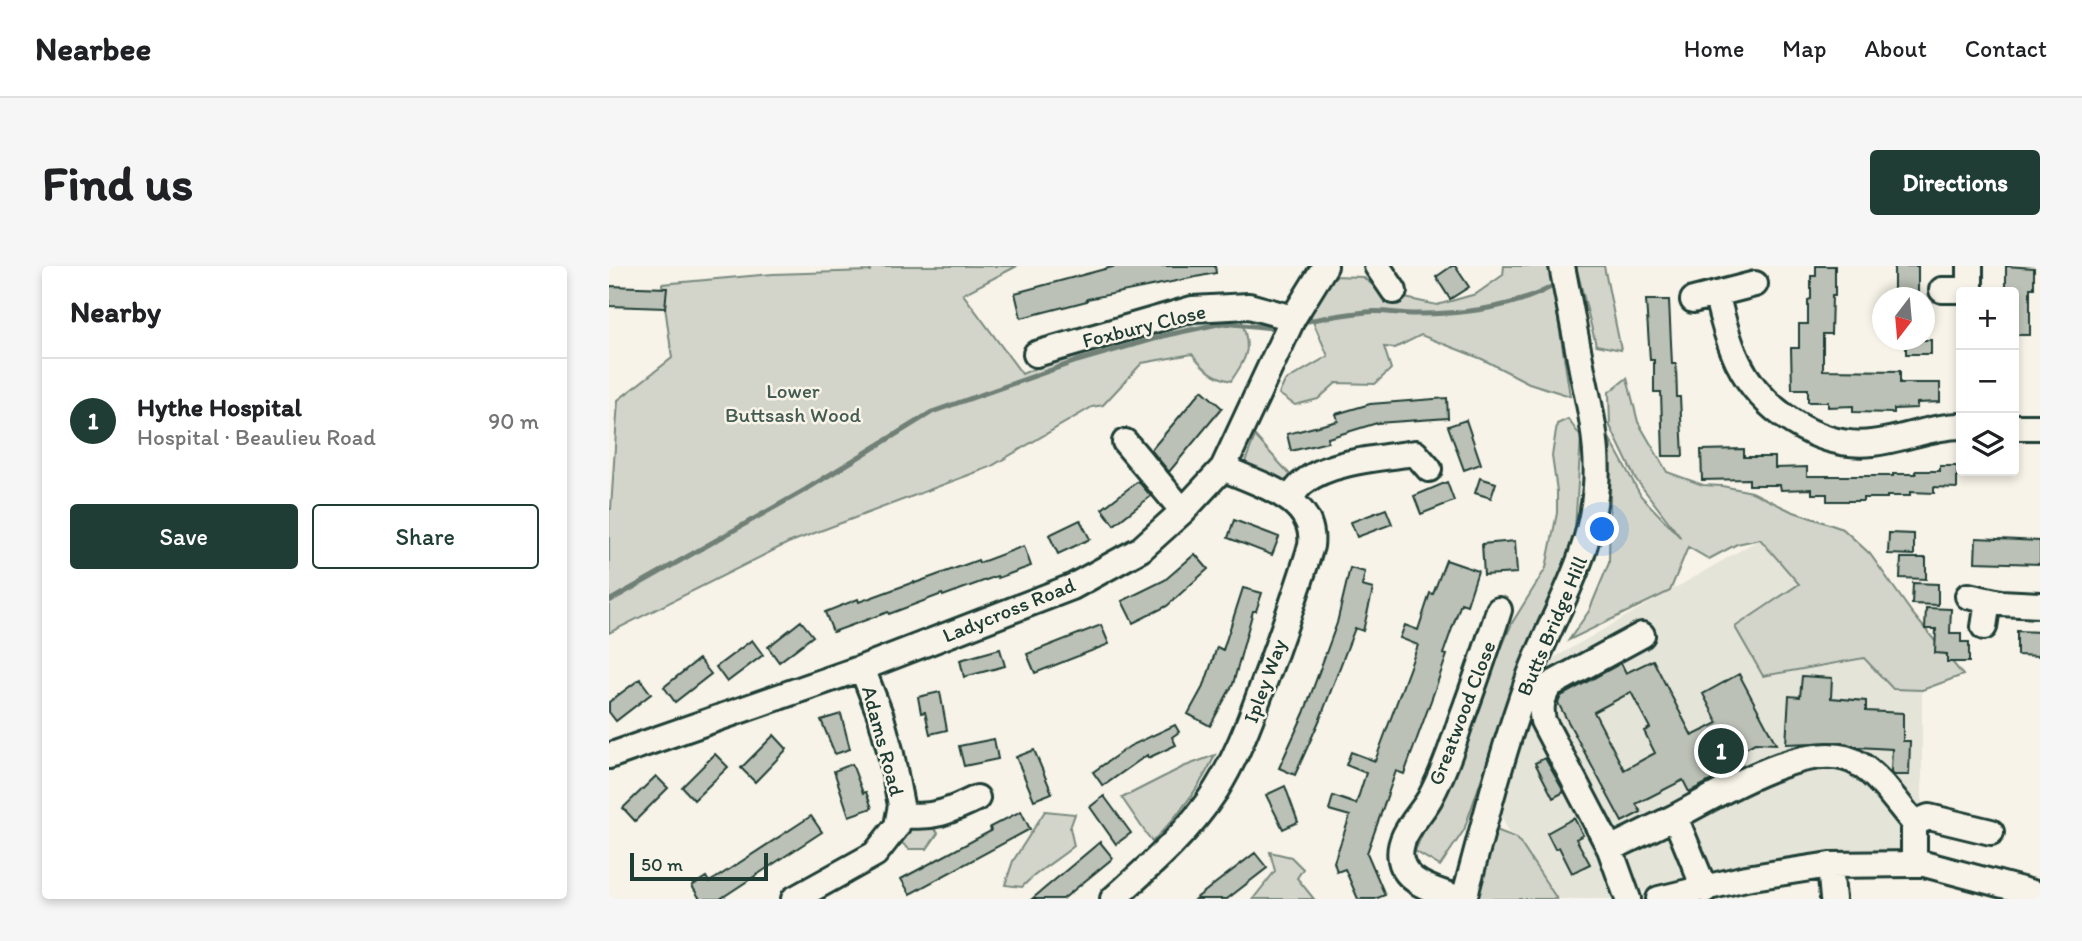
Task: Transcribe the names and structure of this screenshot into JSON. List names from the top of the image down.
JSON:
{
  "streets": {
    "street": [
      "Foxbury Close",
      "Ladycross Road",
      "Butts Bridge Hill",
      "Ipley Way",
      "Greatwood Close",
      "Adams Road"
    ]
  },
  "crossings": [
    ["Foxbury Close", "Ladycross Road"],
    ["Ladycross Road", "Ipley Way"],
    ["Ladycross Road", "Adams Road"],
    ["Butts Bridge Hill", "Greatwood Close"]
  ],
  "parks": ["Lower Buttsash Wood"],
  "scale_bar": "50 m",
  "north": "bottom",
  "page": {
    "header": "Nearbee",
    "nav": [
      "Home",
      "Map",
      "About",
      "Contact"
    ],
    "buttons": [
      "Directions",
      ["Save", "Share"]
    ],
    "title": "Find us",
    "heading": "Nearby",
    "map_buttons": ["+", "−"],
    "list": [
      {
        "mark": "1",
        "name": "Hythe Hospital",
        "note": "Hospital · Beaulieu Road",
        "value": "90 m"
      }
    ],
    "pins": "1",
    "scale": "50 m"
  }
}
